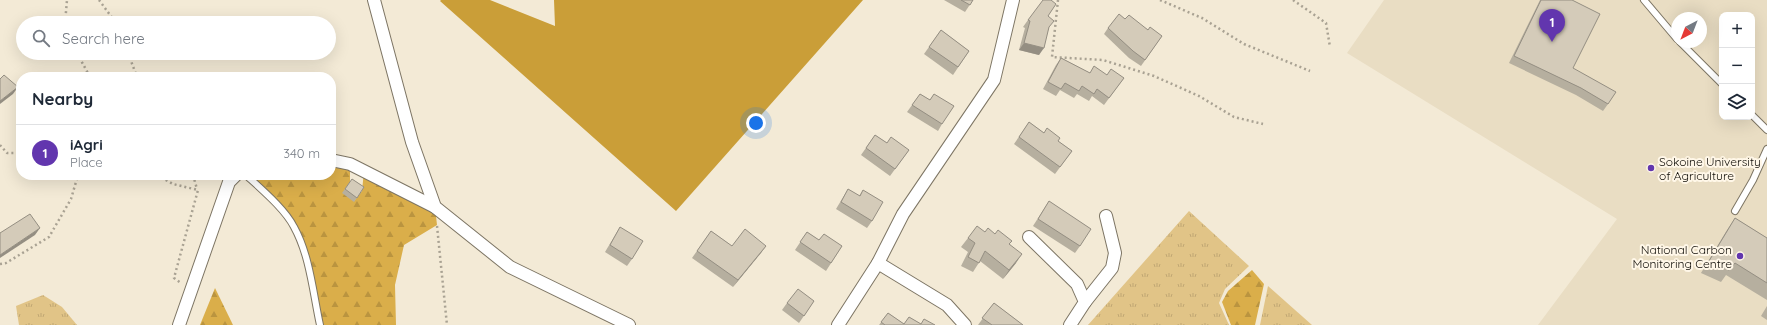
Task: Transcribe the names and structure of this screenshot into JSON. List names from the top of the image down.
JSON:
{
  "places": ["Sokoine University of Agriculture", "National Carbon Monitoring Centre"],
  "north": "bottom left",
  "page": {
    "pins": "1",
    "map_buttons": ["+", "−"],
    "search": "Search here",
    "heading": "Nearby",
    "list": [
      {
        "mark": "1",
        "name": "iAgri",
        "note": "Place",
        "value": "340 m"
      }
    ]
  }
}
